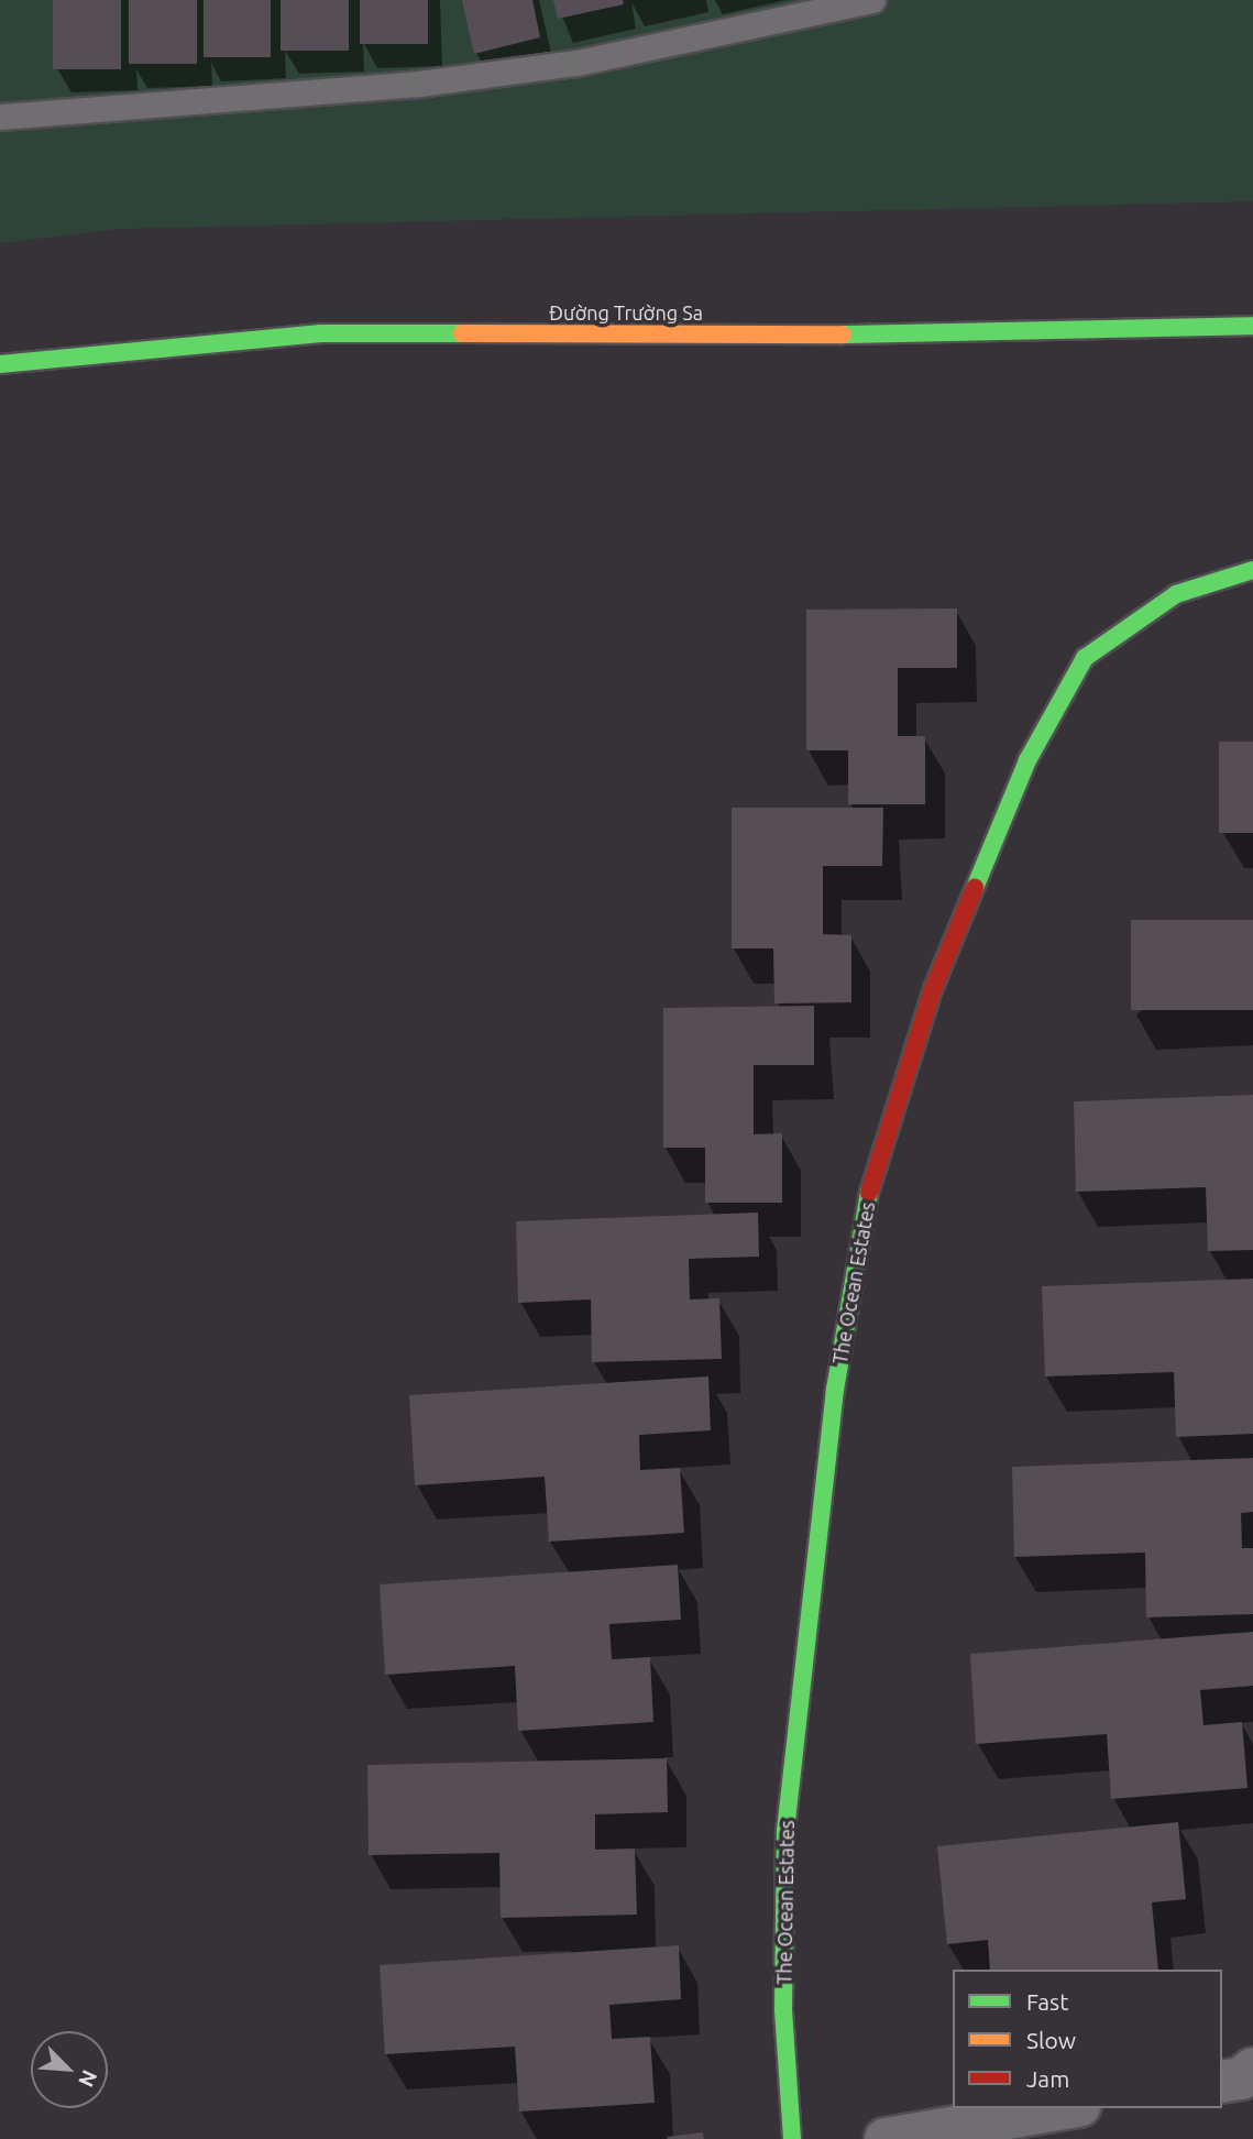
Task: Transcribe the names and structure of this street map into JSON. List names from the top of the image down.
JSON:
{
  "streets": {
    "street": ["Đường Trường Sa", "The Ocean Estates"]
  },
  "legend": ["Fast", "Slow", "Jam"],
  "north": "bottom right"
}
